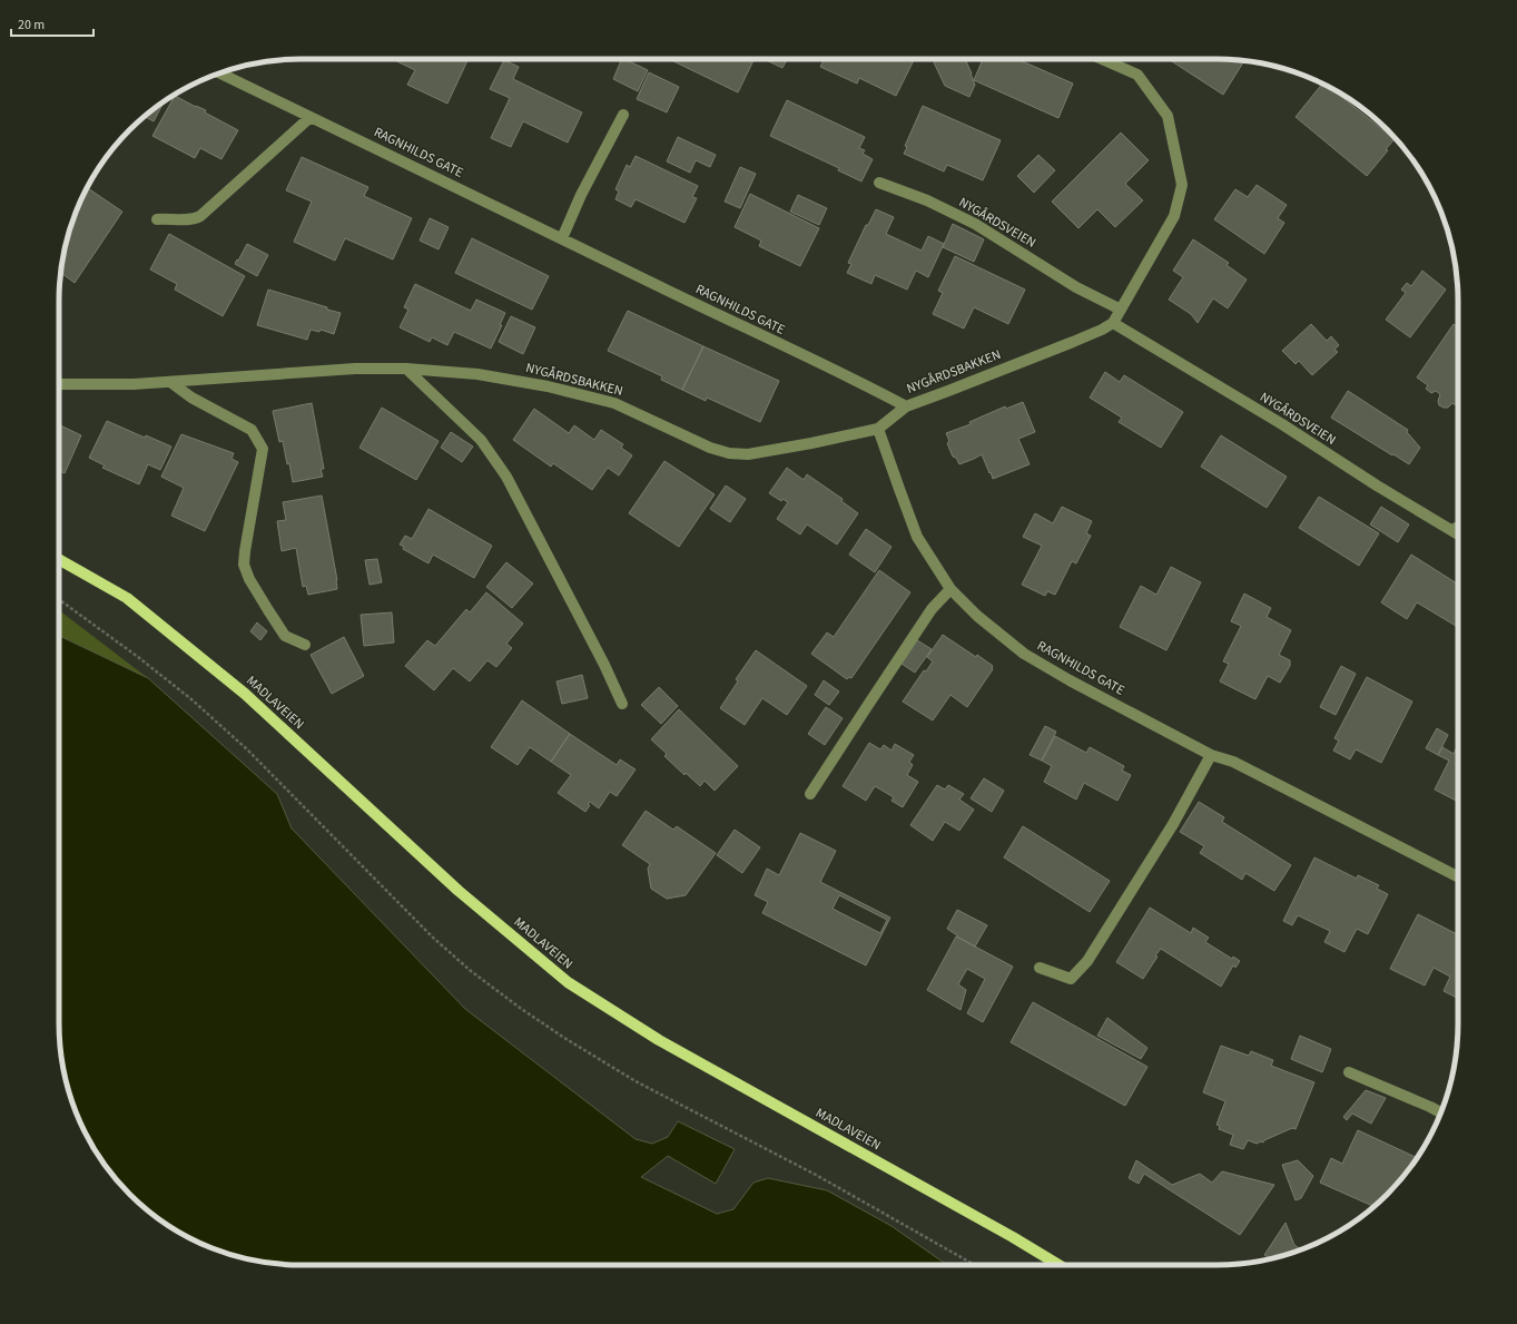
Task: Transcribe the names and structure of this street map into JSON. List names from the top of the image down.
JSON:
{
  "streets": {
    "main road": ["MADLAVEIEN"],
    "street": ["RAGNHILDS GATE", "NYGÅRDSVEIEN", "NYGÅRDSBAKKEN"]
  },
  "crossings": [
    ["RAGNHILDS GATE", "NYGÅRDSBAKKEN"],
    ["NYGÅRDSVEIEN", "NYGÅRDSBAKKEN"]
  ],
  "scale_bar": "20 m"
}
